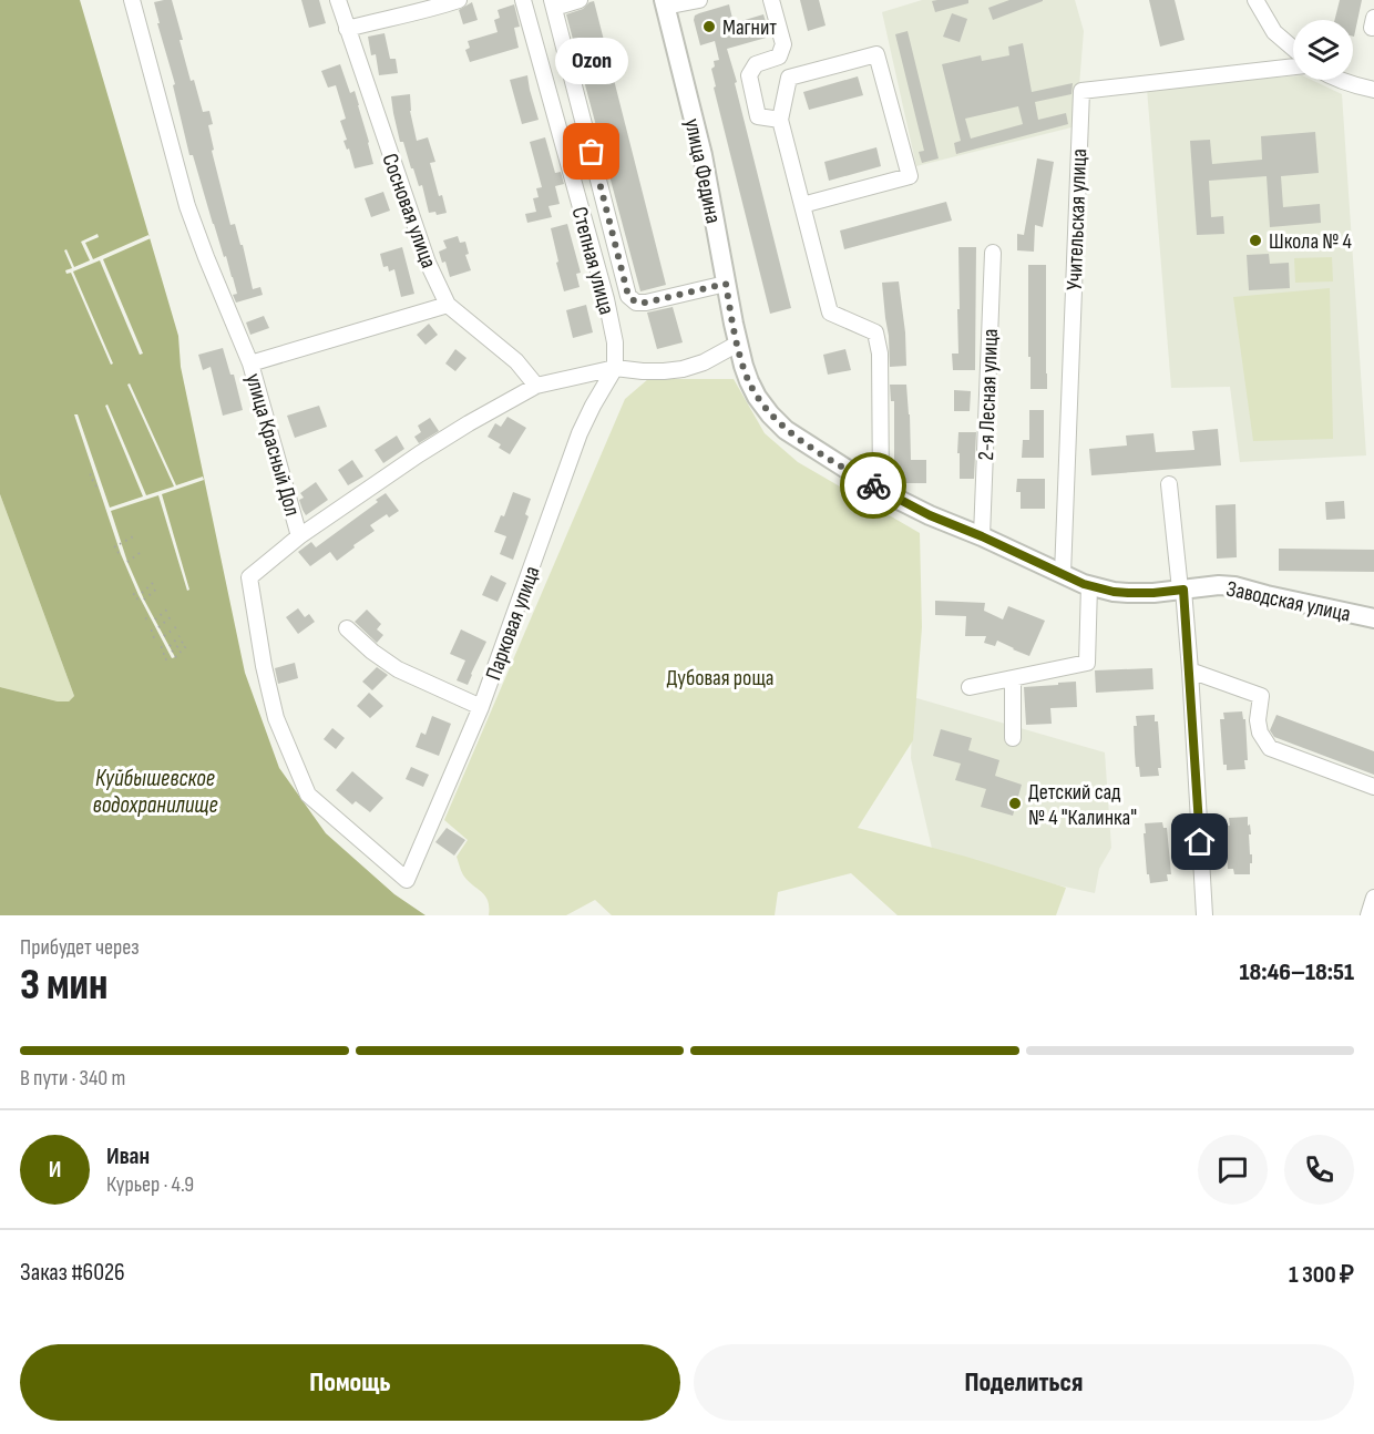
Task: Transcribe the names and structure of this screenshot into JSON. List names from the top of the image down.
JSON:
{
  "streets": {
    "main road": ["улица Федина", "Заводская улица"],
    "street": [
      "Сосновая улица",
      "Учительская улица",
      "Степная улица",
      "2-я Лесная улица",
      "улица Красный Дол",
      "Парковая улица"
    ]
  },
  "crossings": [
    ["улица Федина", "улица Красный Дол"],
    ["улица Федина", "Заводская улица"],
    ["Сосновая улица", "улица Красный Дол"],
    ["Учительская улица", "Заводская улица"],
    ["Степная улица", "улица Красный Дол"],
    ["Степная улица", "Парковая улица"],
    ["2-я Лесная улица", "Заводская улица"],
    ["улица Красный Дол", "Заводская улица"],
    ["улица Красный Дол", "Парковая улица"]
  ],
  "water": ["Куйбышевское водохранилище"],
  "parks": ["Дубовая роща"],
  "places": [
    "Магнит",
    "Ozon",
    "Школа № 4",
    "Детский сад № 4 \"Калинка\""
  ],
  "page": {
    "bubble": "Ozon",
    "heading": ["3 мин", "Прибудет через", "18:46–18:51"],
    "panel": [
      "Иван",
      "Курьер · 4.9",
      "Заказ #6026",
      "1 300 ₽"
    ],
    "bar": "В пути · 340 m",
    "round": "И",
    "buttons": ["Помощь", "Поделиться"]
  }
}
